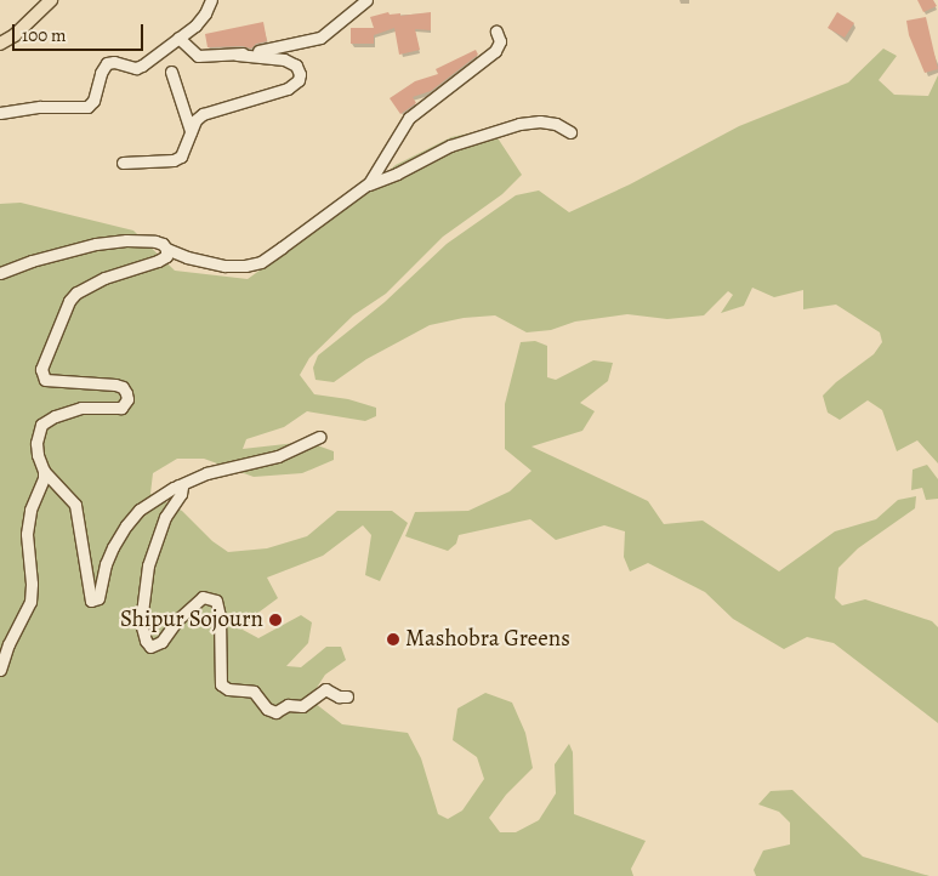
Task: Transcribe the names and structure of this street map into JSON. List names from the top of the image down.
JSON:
{
  "places": ["Shipur Sojourn", "Mashobra Greens"],
  "scale_bar": "100 m"
}
